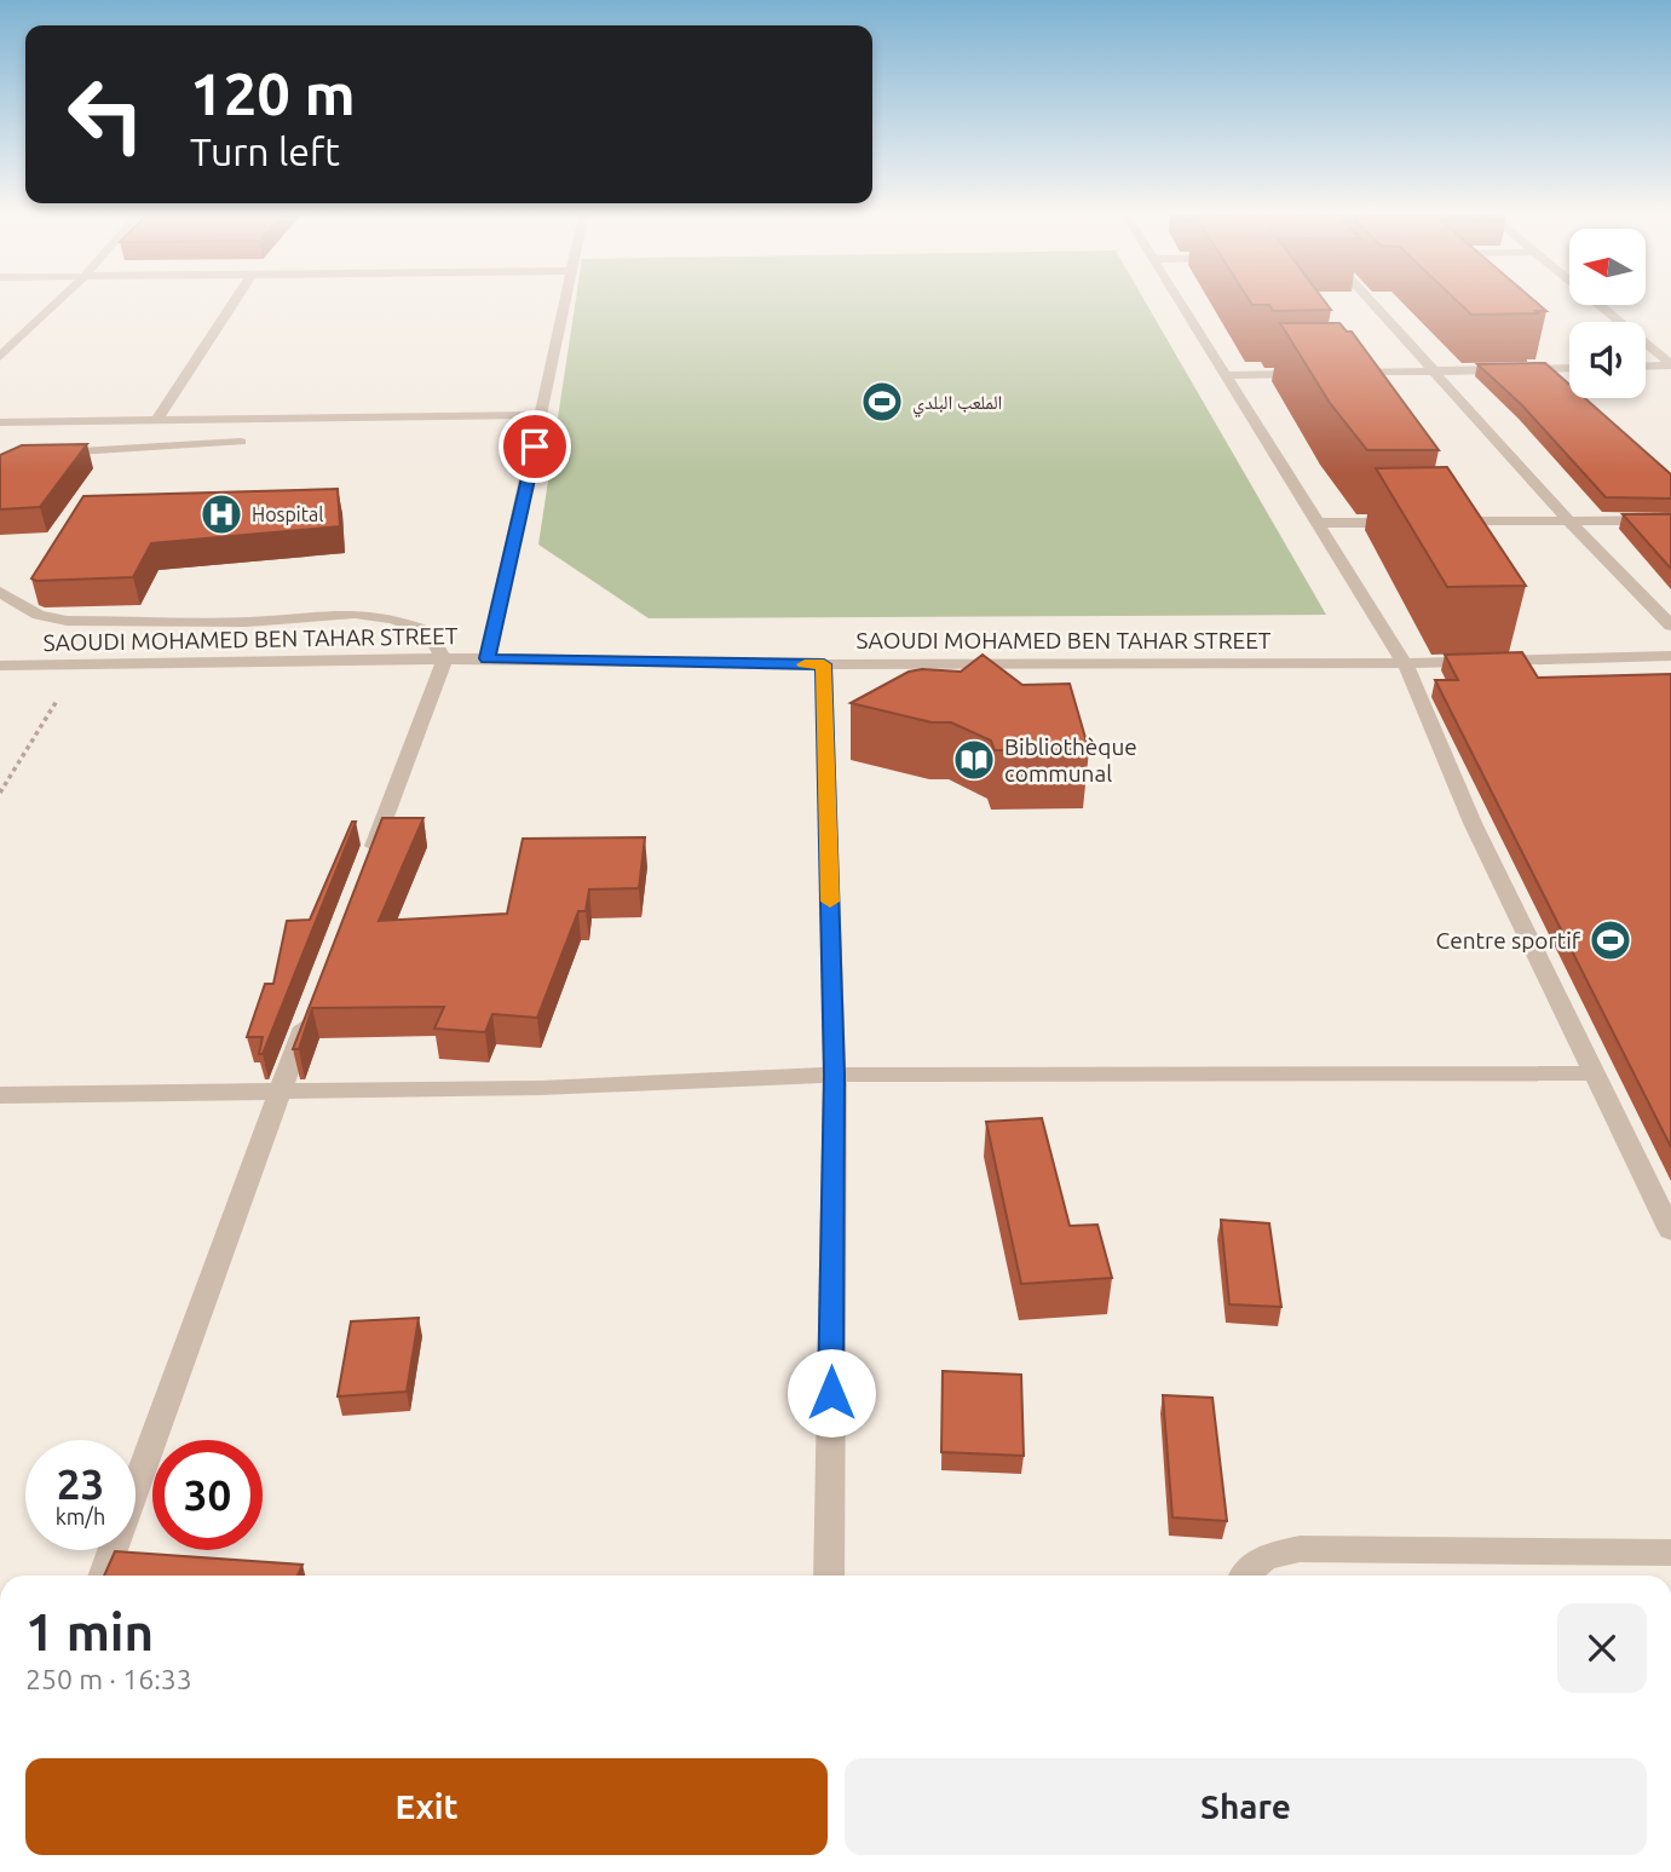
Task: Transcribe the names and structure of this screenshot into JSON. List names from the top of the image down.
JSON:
{
  "streets": {
    "street": ["SAOUDI MOHAMED BEN TAHAR STREET"]
  },
  "places": {
    "sports": ["الملعب البلدي", "Centre sportif"],
    "hospital": ["Hospital"],
    "library": ["Bibliothèque communal"]
  },
  "north": "left",
  "page": {
    "turn": ["120 m", "Turn left"],
    "speed": "23 km/h",
    "limit": "30",
    "heading": ["1 min", "250 m · 16:33"],
    "buttons": ["Exit", "Share"]
  }
}
